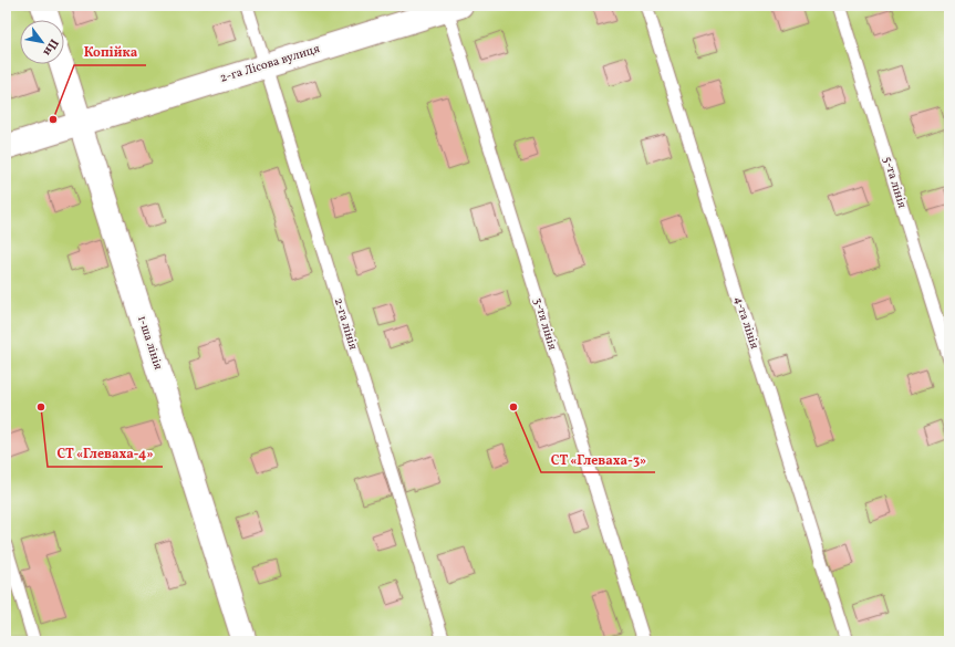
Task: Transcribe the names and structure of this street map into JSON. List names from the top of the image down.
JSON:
{
  "streets": {
    "street": ["2-га Лісова вулиця", "1-ша лінія"],
    "lane": [
      "5-та лінія",
      "4-та лінія",
      "2-га лінія",
      "3-тя лінія"
    ]
  },
  "crossings": [
    ["2-га Лісова вулиця", "2-га лінія"],
    ["2-га Лісова вулиця", "3-тя лінія"],
    ["2-га Лісова вулиця", "1-ша лінія"]
  ],
  "places": ["Копійка", "СТ «Глеваха-4»", "СТ «Глеваха-3»"],
  "north": "bottom right"
}
